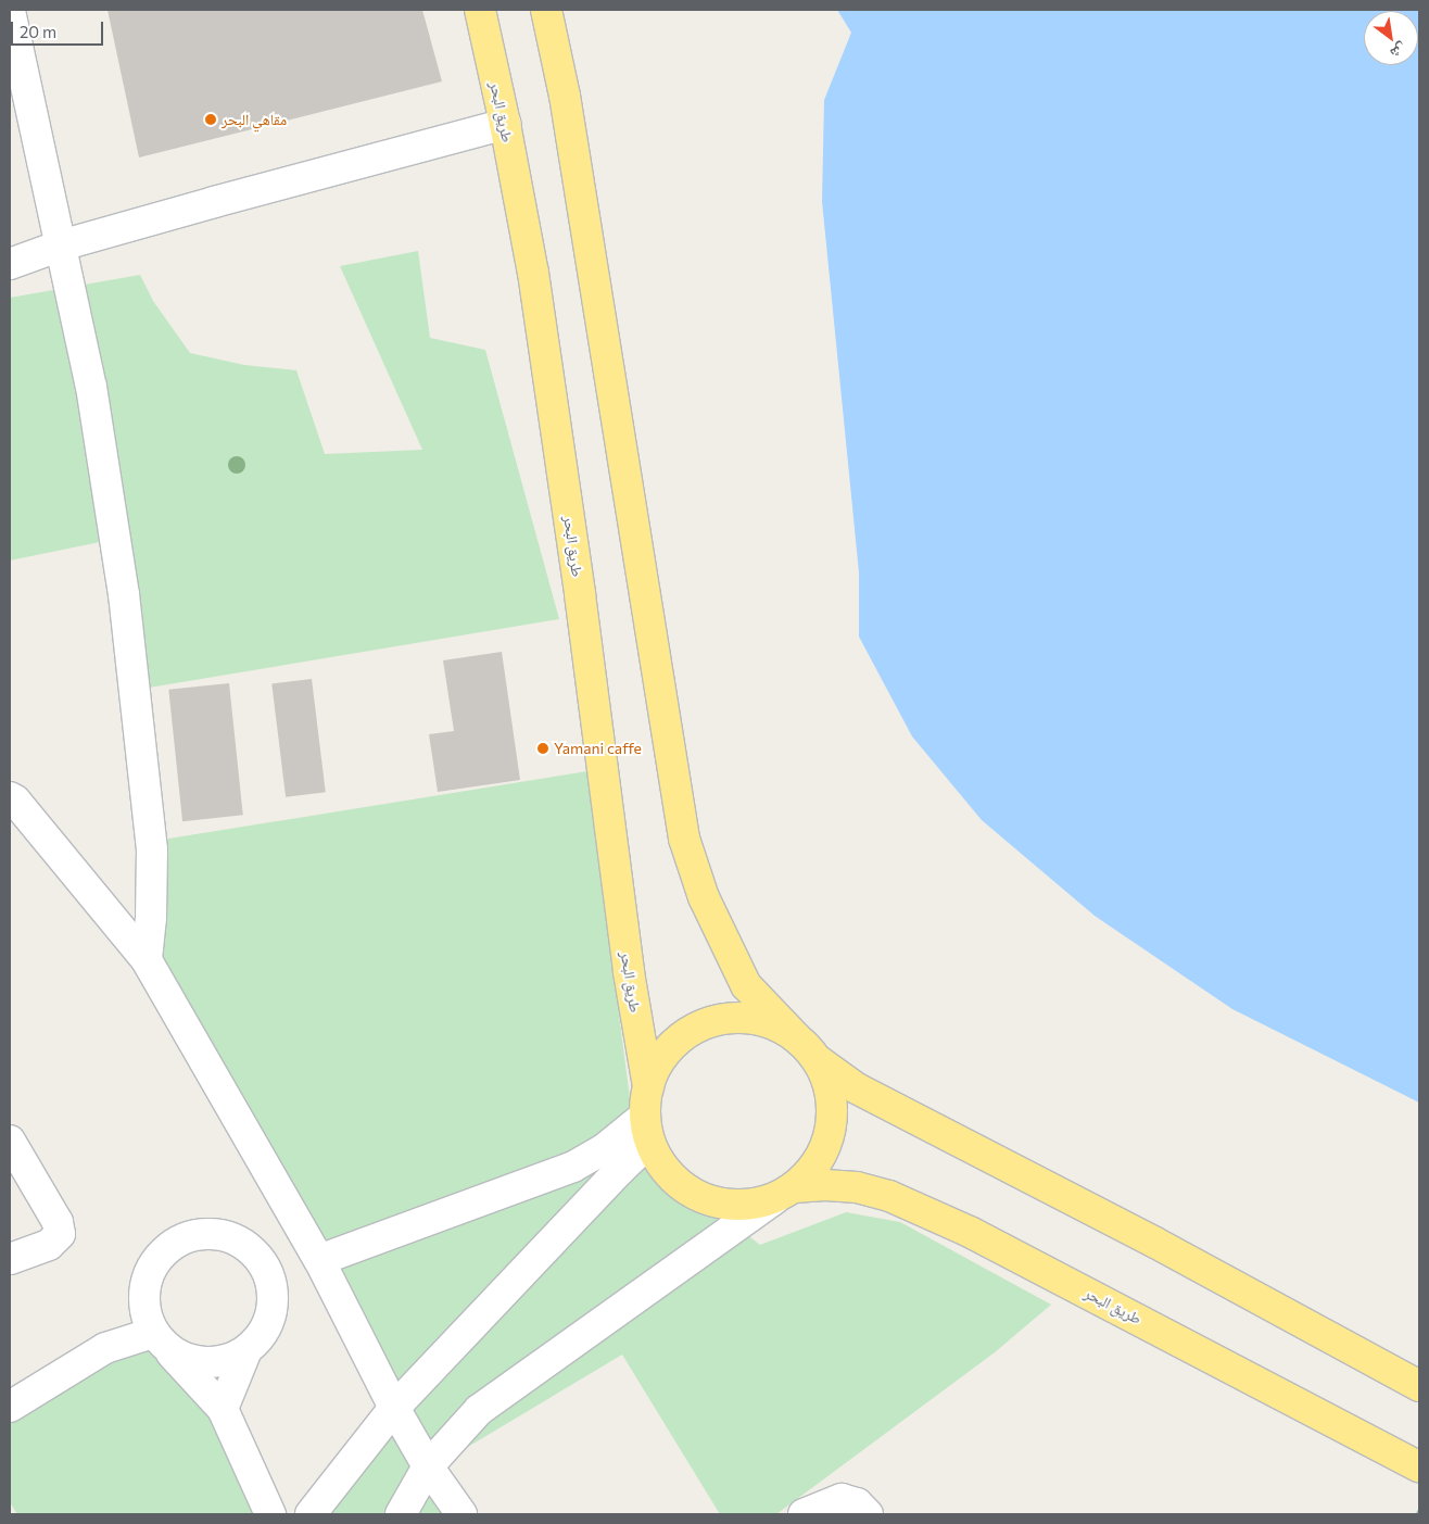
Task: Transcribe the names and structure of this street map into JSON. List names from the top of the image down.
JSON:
{
  "streets": {
    "highway": ["طريق البحر"]
  },
  "places": ["مقاهي البحر", "Yamani caffe"],
  "scale_bar": "20 m",
  "north": "bottom right"
}
